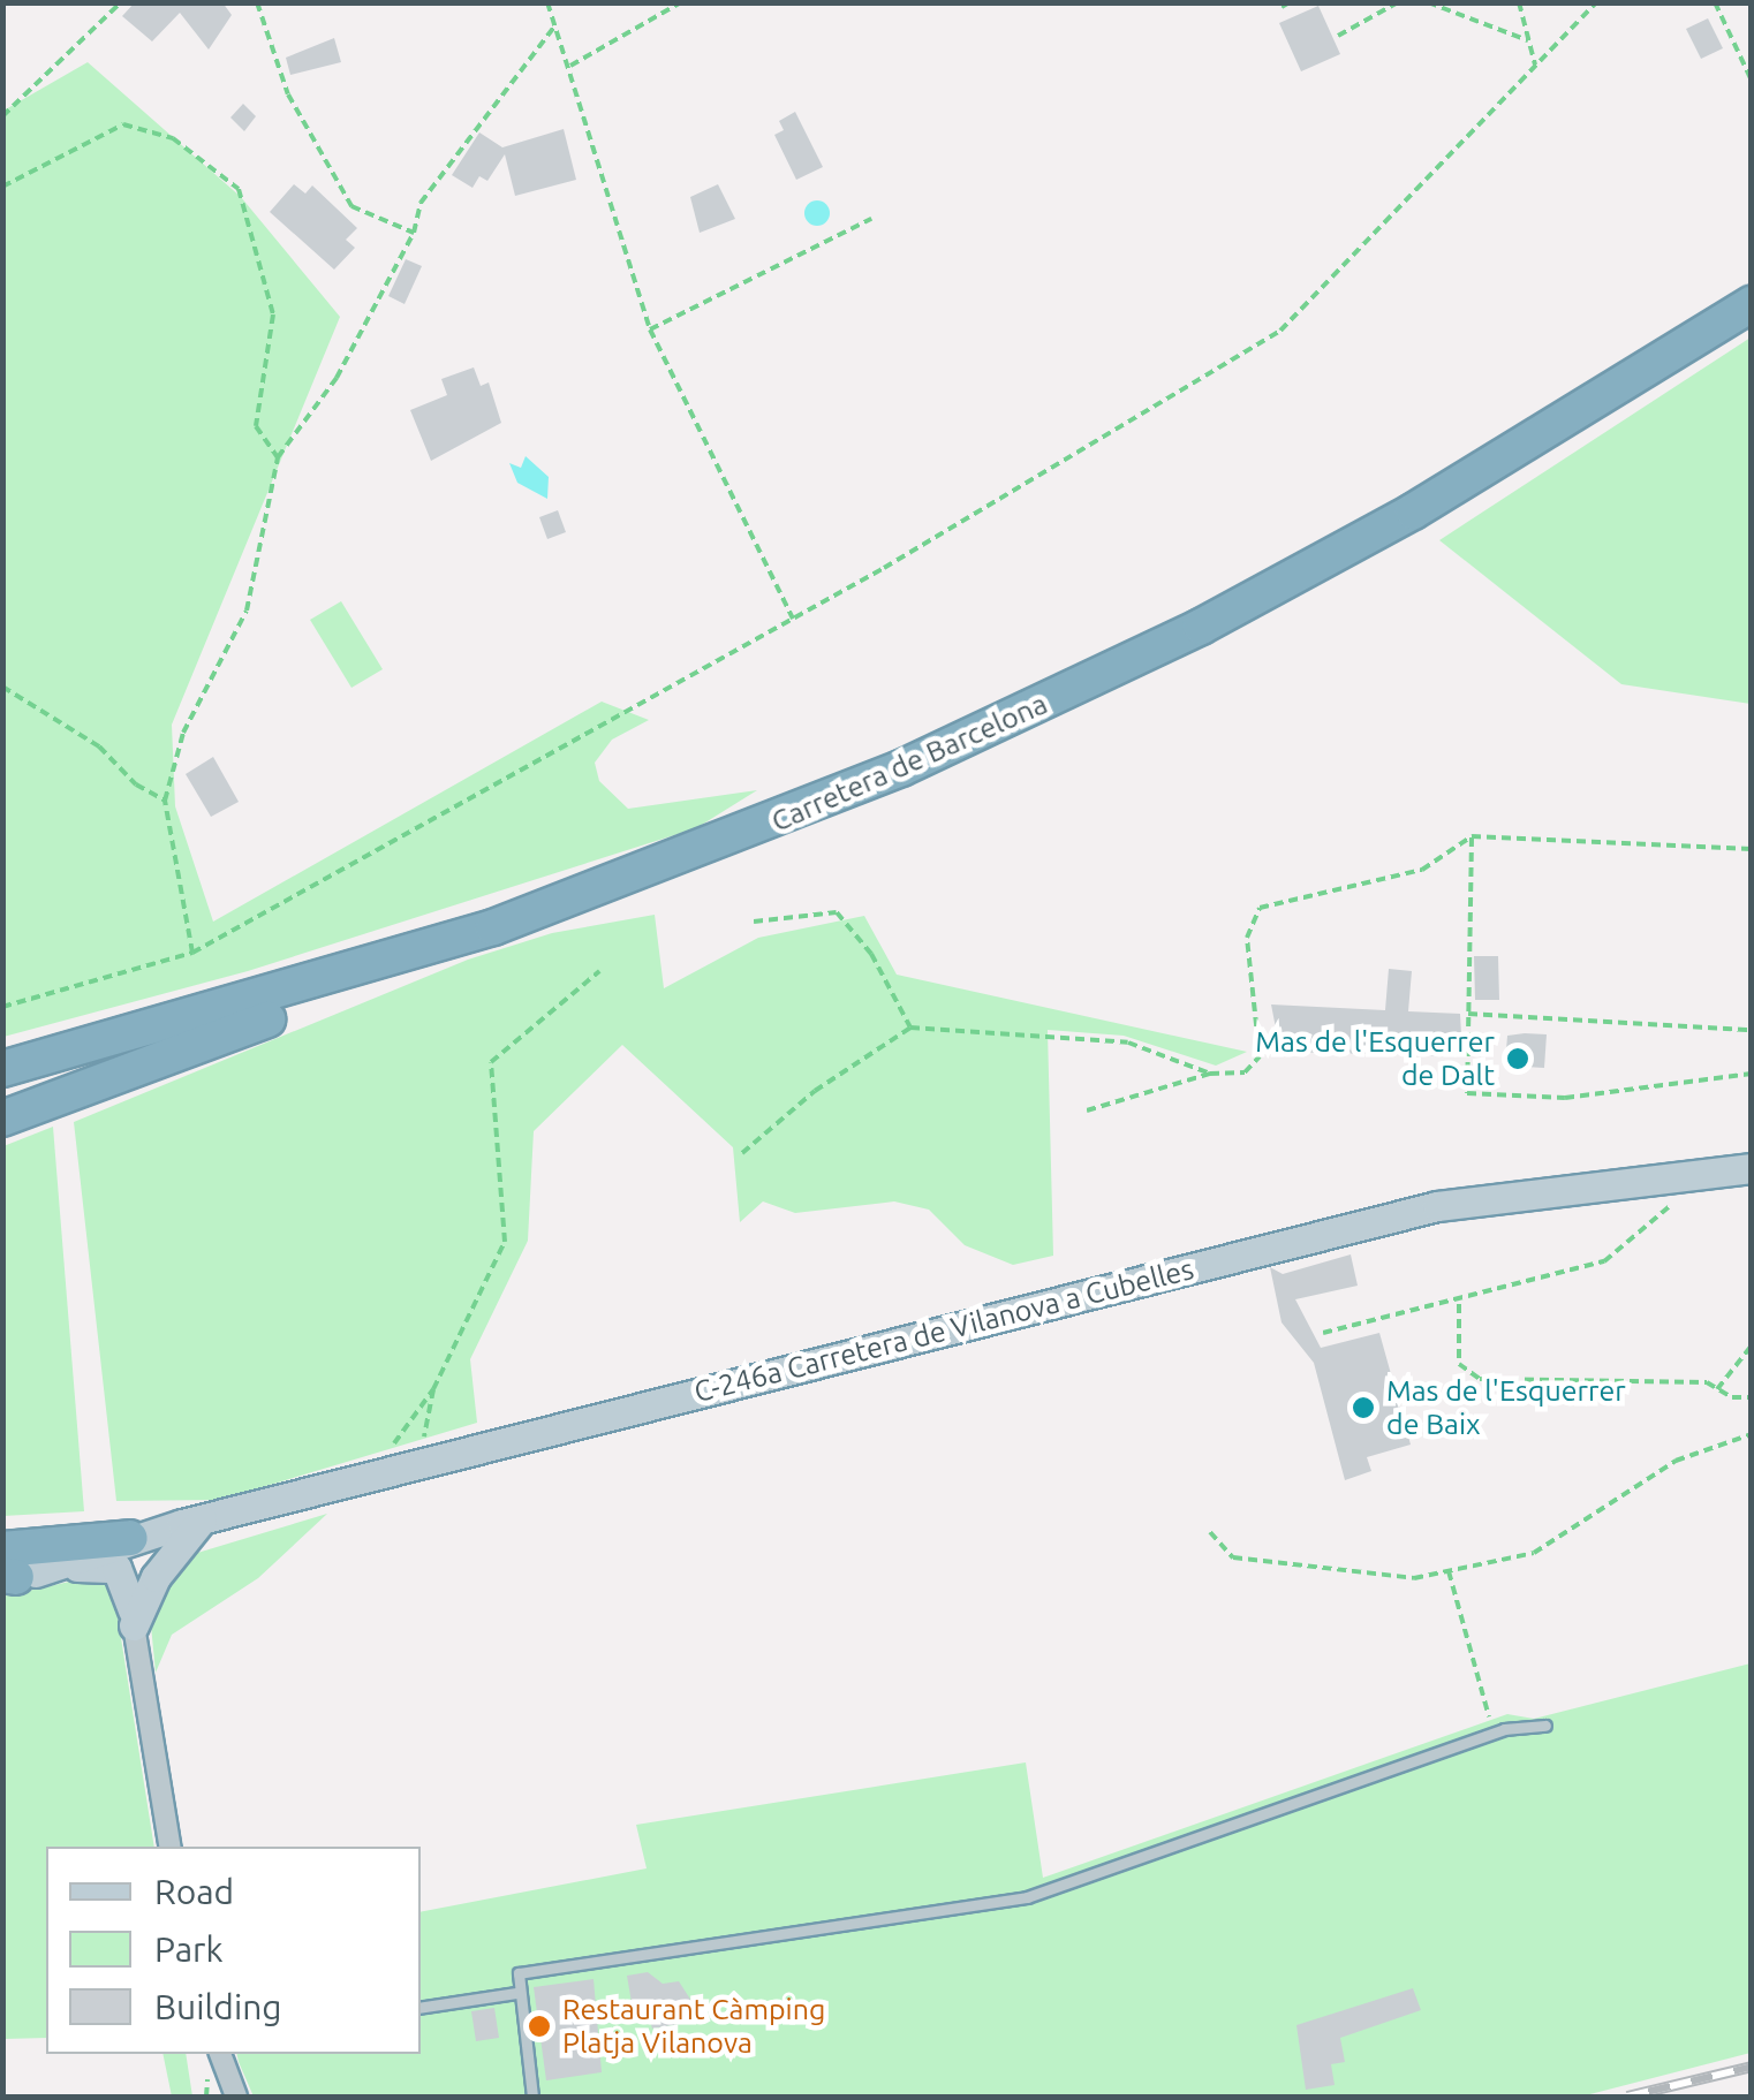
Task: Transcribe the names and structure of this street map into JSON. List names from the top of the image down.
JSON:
{
  "streets": {
    "highway": ["Carretera de Barcelona"],
    "main road": ["C-246a Carretera de Vilanova a Cubelles"]
  },
  "places": ["Mas de l'Esquerrer de Dalt", "Mas de l'Esquerrer de Baix", "Restaurant Càmping Platja Vilanova"],
  "legend": ["Road", "Park", "Building"]
}
